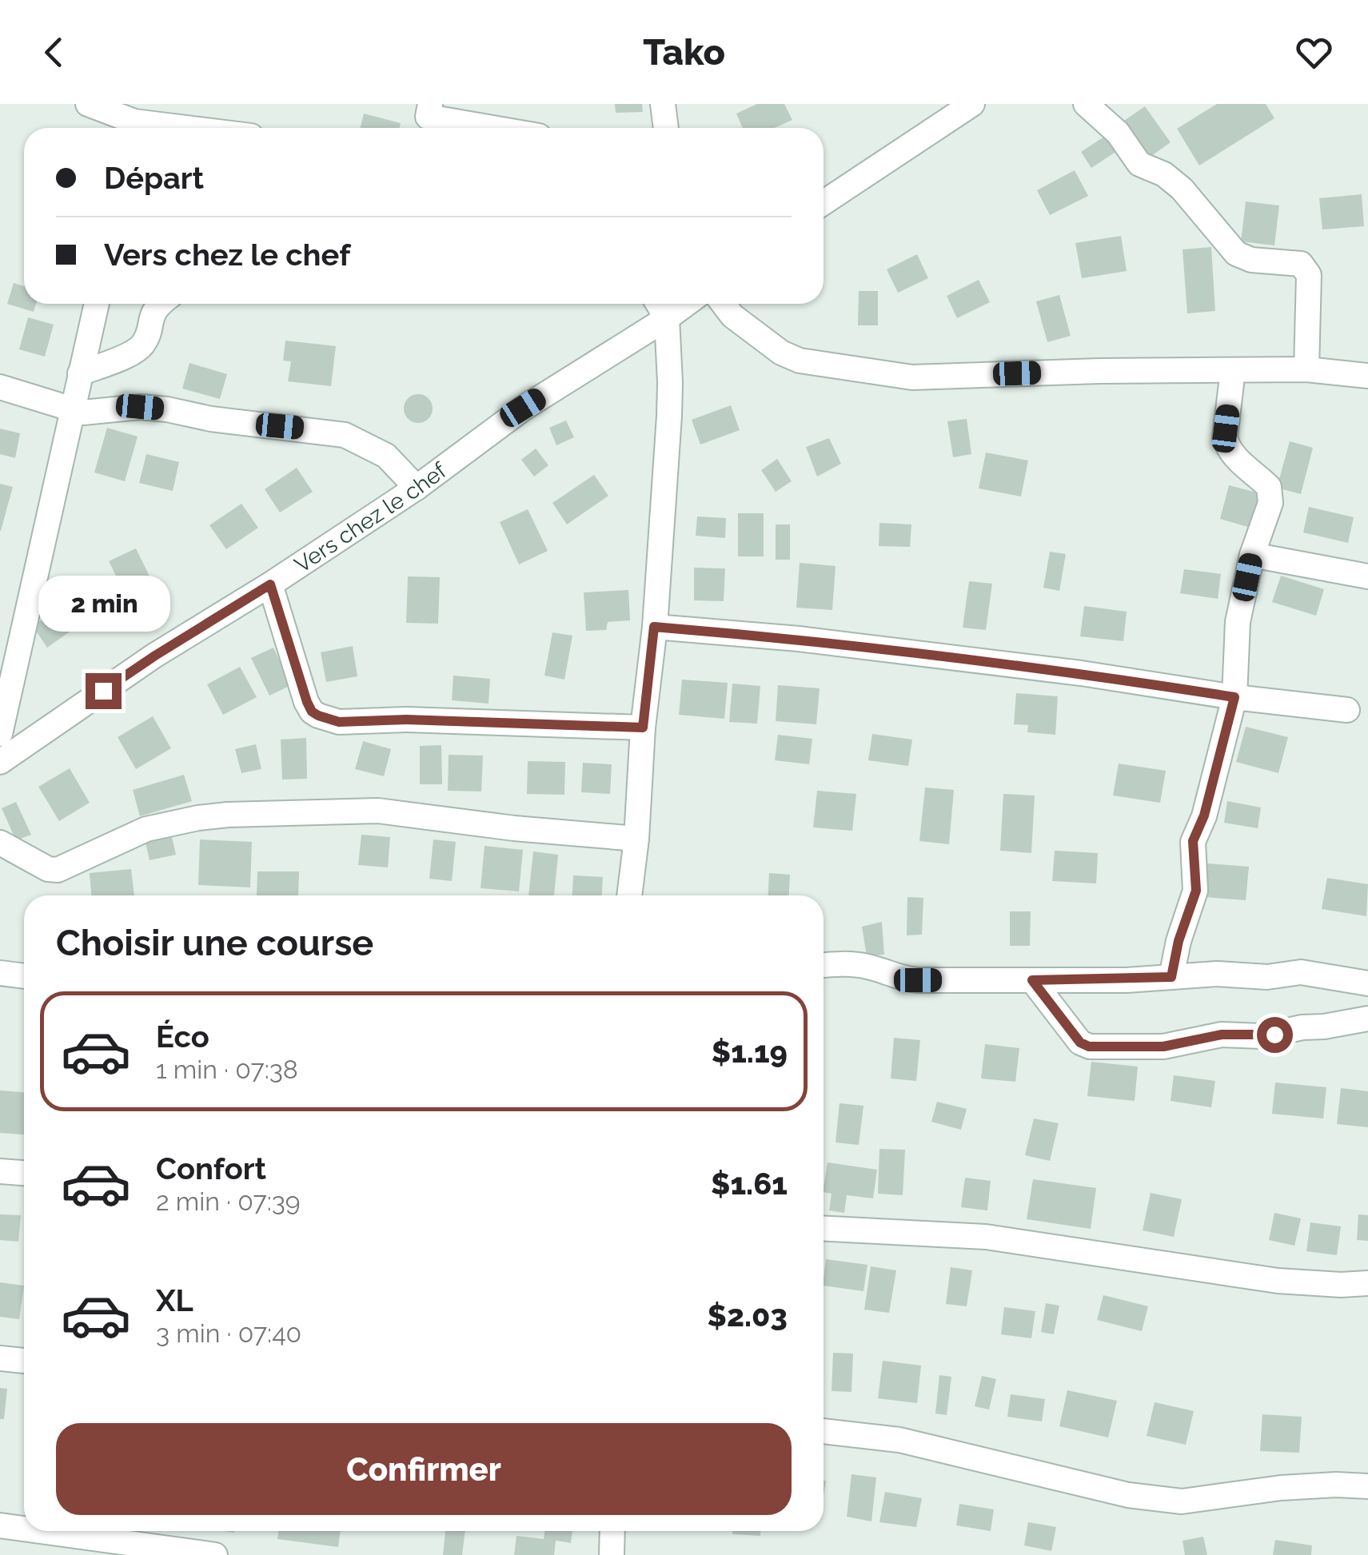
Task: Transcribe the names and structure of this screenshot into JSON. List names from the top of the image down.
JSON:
{
  "streets": {
    "street": ["Vers chez le chef"]
  },
  "page": {
    "header": "Tako",
    "banner": ["Départ", "Vers chez le chef"],
    "bubble": "2 min",
    "heading": "Choisir une course",
    "list": [
      {
        "name": "Éco",
        "note": "1 min · 07:38",
        "value": "$1.19"
      },
      {
        "name": "Confort",
        "note": "2 min · 07:39",
        "value": "$1.61"
      },
      {
        "name": "XL",
        "note": "3 min · 07:40",
        "value": "$2.03"
      }
    ],
    "buttons": "Confirmer"
  }
}
